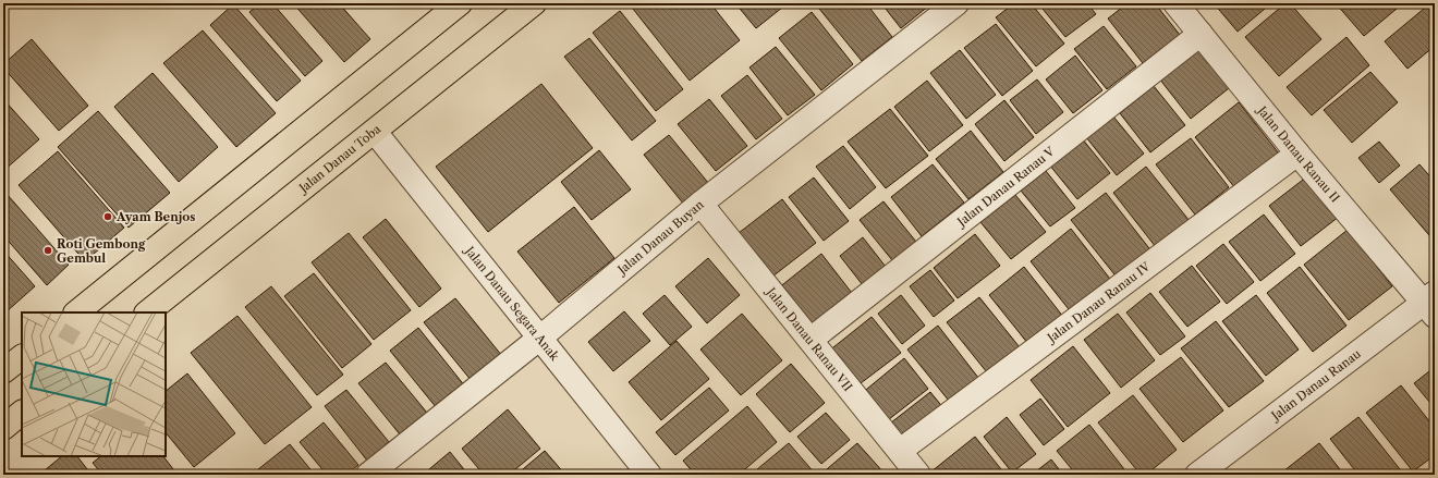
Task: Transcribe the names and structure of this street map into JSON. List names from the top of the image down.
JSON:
{
  "streets": {
    "main road": ["Jalan Danau Toba"],
    "street": [
      "Jalan Danau Ranau II",
      "Jalan Danau Ranau V",
      "Jalan Danau Buyan",
      "Jalan Danau Segara Anak",
      "Jalan Danau Ranau IV",
      "Jalan Danau Ranau VII",
      "Jalan Danau Ranau"
    ]
  },
  "crossings": [
    ["Jalan Danau Ranau II", "Jalan Danau Ranau V"],
    ["Jalan Danau Ranau II", "Jalan Danau Ranau IV"],
    ["Jalan Danau Ranau II", "Jalan Danau Ranau"],
    ["Jalan Danau Toba", "Jalan Danau Segara Anak"],
    ["Jalan Danau Ranau V", "Jalan Danau Ranau VII"],
    ["Jalan Danau Buyan", "Jalan Danau Segara Anak"],
    ["Jalan Danau Buyan", "Jalan Danau Ranau VII"],
    ["Jalan Danau Ranau IV", "Jalan Danau Ranau VII"]
  ],
  "places": ["Ayam Benjos", "Roti Gembong Gembul"]
}
